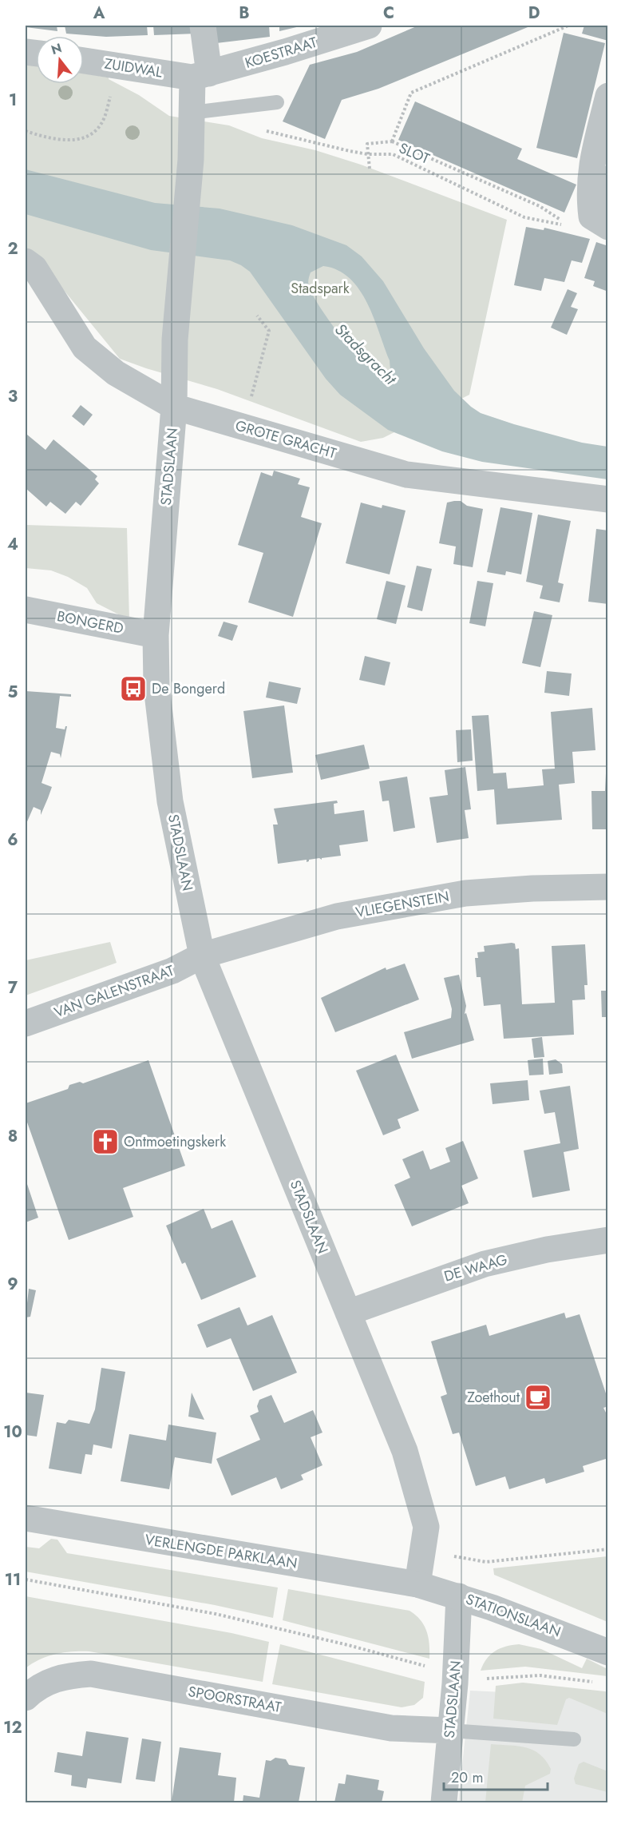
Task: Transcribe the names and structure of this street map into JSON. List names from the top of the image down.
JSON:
{
  "streets": {
    "street": [
      "KOESTRAAT",
      "ZUIDWAL",
      "GROTE GRACHT",
      "STADSLAAN",
      "BONGERD",
      "VLIEGENSTEIN",
      "VAN GALENSTRAAT",
      "DE WAAG",
      "VERLENGDE PARKLAAN",
      "STATIONSLAAN",
      "SPOORSTRAAT"
    ],
    "path": ["SLOT"]
  },
  "crossings": [
    ["KOESTRAAT", "ZUIDWAL"],
    ["KOESTRAAT", "STADSLAAN"],
    ["ZUIDWAL", "STADSLAAN"],
    ["GROTE GRACHT", "STADSLAAN"],
    ["STADSLAAN", "BONGERD"],
    ["STADSLAAN", "VLIEGENSTEIN"],
    ["STADSLAAN", "VAN GALENSTRAAT"],
    ["STADSLAAN", "DE WAAG"],
    ["STADSLAAN", "VERLENGDE PARKLAAN"],
    ["STADSLAAN", "STATIONSLAAN"],
    ["STADSLAAN", "SPOORSTRAAT"],
    ["VLIEGENSTEIN", "VAN GALENSTRAAT"],
    ["VERLENGDE PARKLAAN", "STATIONSLAAN"]
  ],
  "water": ["Stadsgracht"],
  "parks": ["Stadspark"],
  "places": {
    "bus stop": ["De Bongerd"],
    "church": ["Ontmoetingskerk"],
    "cafe": ["Zoethout"]
  },
  "scale_bar": "20 m",
  "north": "top",
  "grid": {
    "columns": [
      "A",
      "B",
      "C",
      "D"
    ],
    "rows": [
      "1",
      "2",
      "3",
      "4",
      "5",
      "6",
      "7",
      "8",
      "9",
      "10",
      "11",
      "12"
    ]
  }
}
